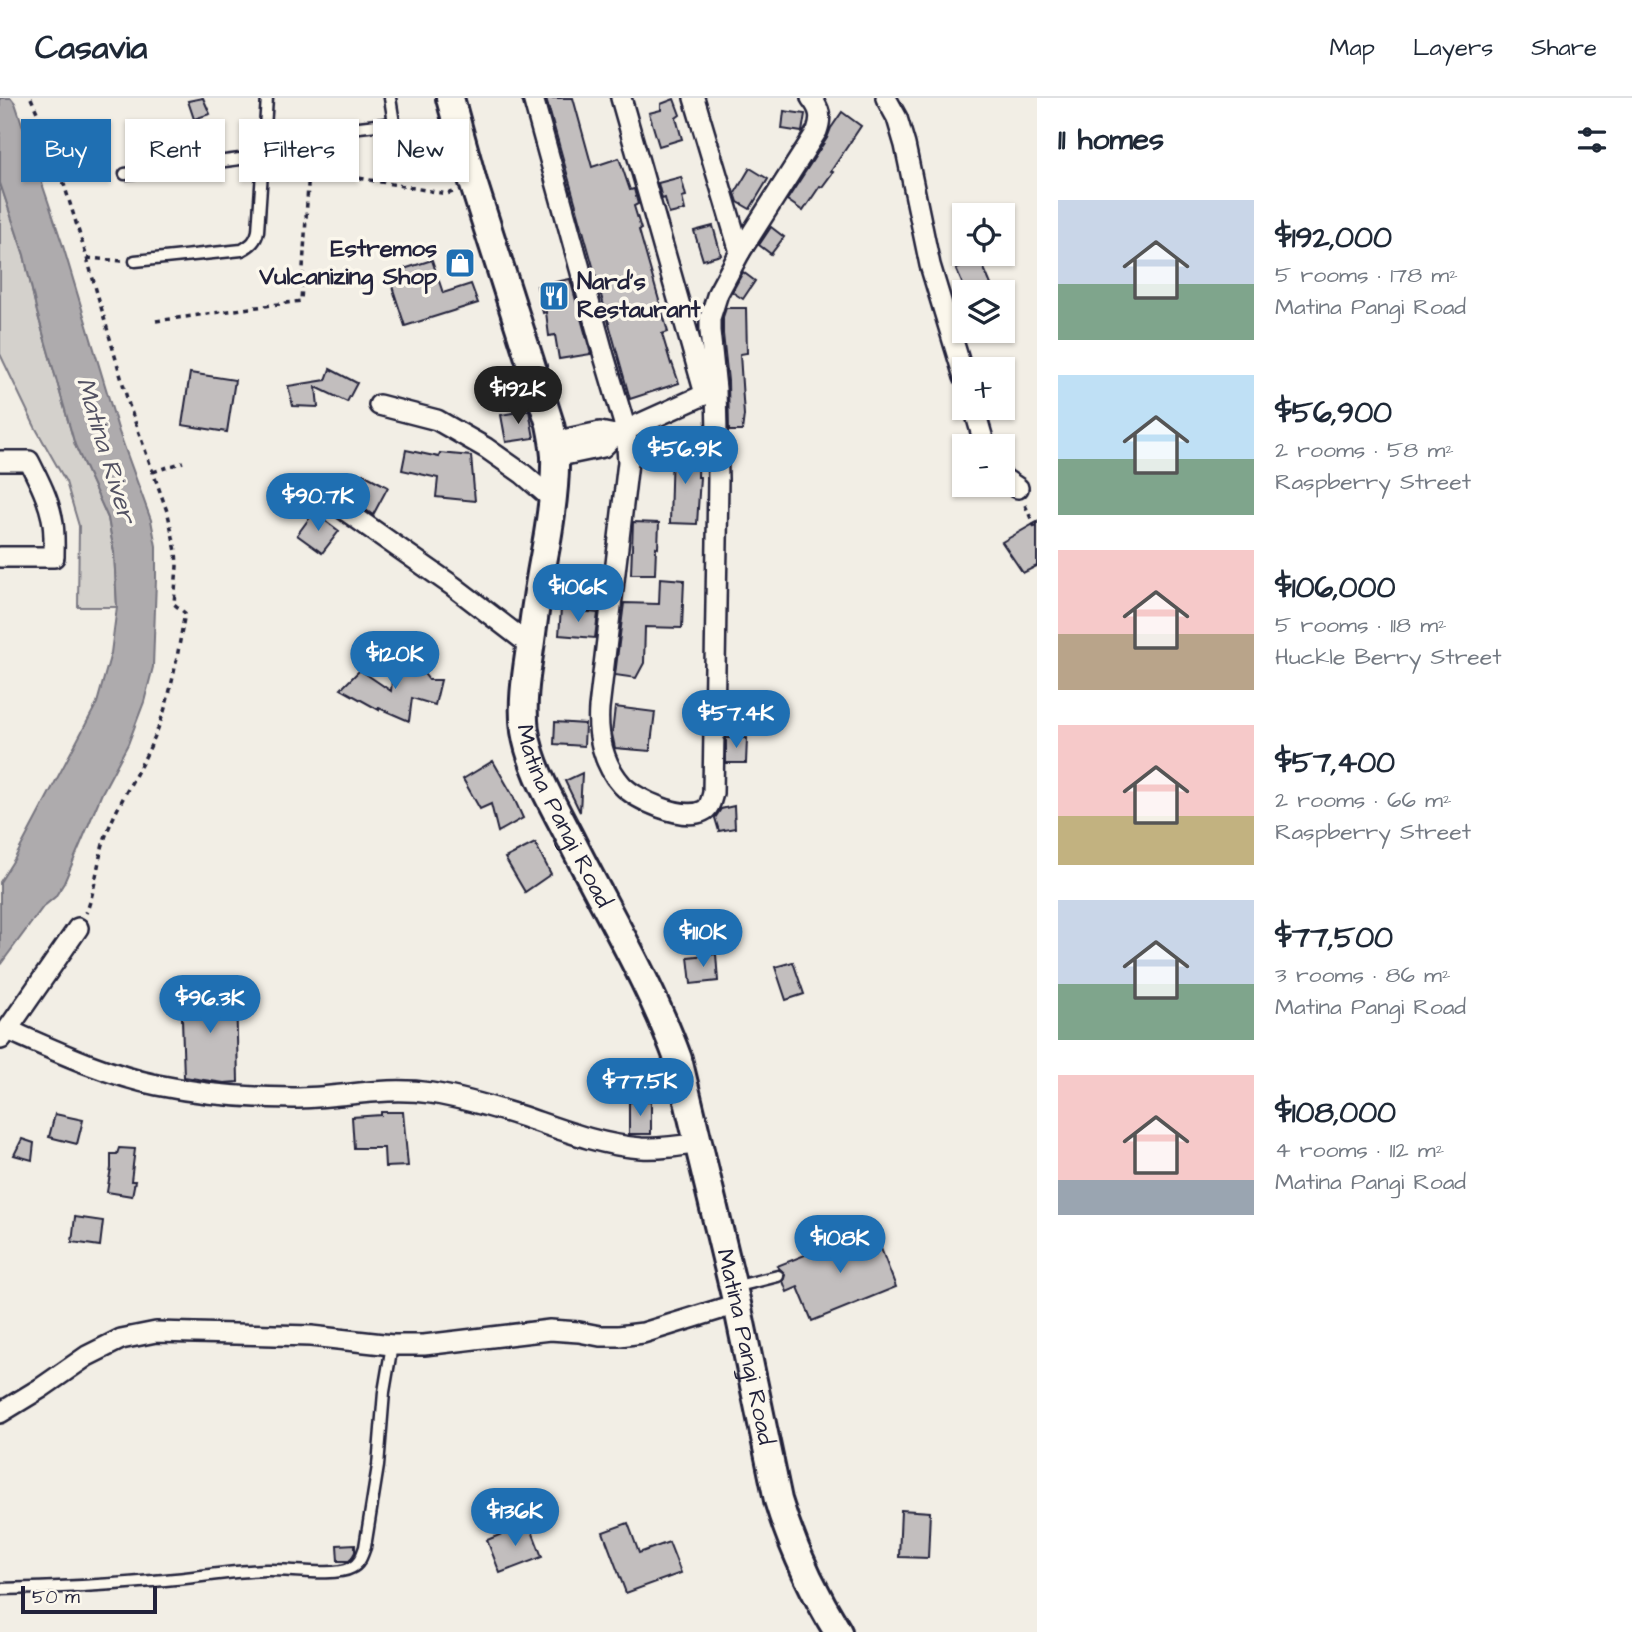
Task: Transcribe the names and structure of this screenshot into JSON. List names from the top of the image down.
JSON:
{
  "streets": {
    "street": ["Matina Pangi Road"]
  },
  "water": ["Matina River"],
  "places": {
    "shop": ["Estremos Vulcanizing Shop"],
    "restaurant": ["Nard's Restaurant"]
  },
  "scale_bar": "50 m",
  "page": {
    "header": "Casavia",
    "nav": ["Map", "Layers", "Share"],
    "heading": "11 homes",
    "chip": [
      "Buy",
      "Rent",
      "Filters",
      "New"
    ],
    "list": [
      {
        "name": "$192,000",
        "note": "5 rooms · 178 m² · Matina Pangi Road"
      },
      {
        "name": "$56,900",
        "note": "2 rooms · 58 m² · Raspberry Street"
      },
      {
        "name": "$106,000",
        "note": "5 rooms · 118 m² · Huckle Berry Street"
      },
      {
        "name": "$57,400",
        "note": "2 rooms · 66 m² · Raspberry Street"
      },
      {
        "name": "$77,500",
        "note": "3 rooms · 86 m² · Matina Pangi Road"
      },
      {
        "name": "$108,000",
        "note": "4 rooms · 112 m² · Matina Pangi Road"
      }
    ],
    "map_buttons": ["+", "−"],
    "price": [
      "$192K",
      "$56.9K",
      "$90.7K",
      "$106K",
      "$120K",
      "$57.4K",
      "$110K",
      "$96.3K",
      "$77.5K",
      "$108K",
      "$136K"
    ],
    "scale": "50 m"
  }
}
